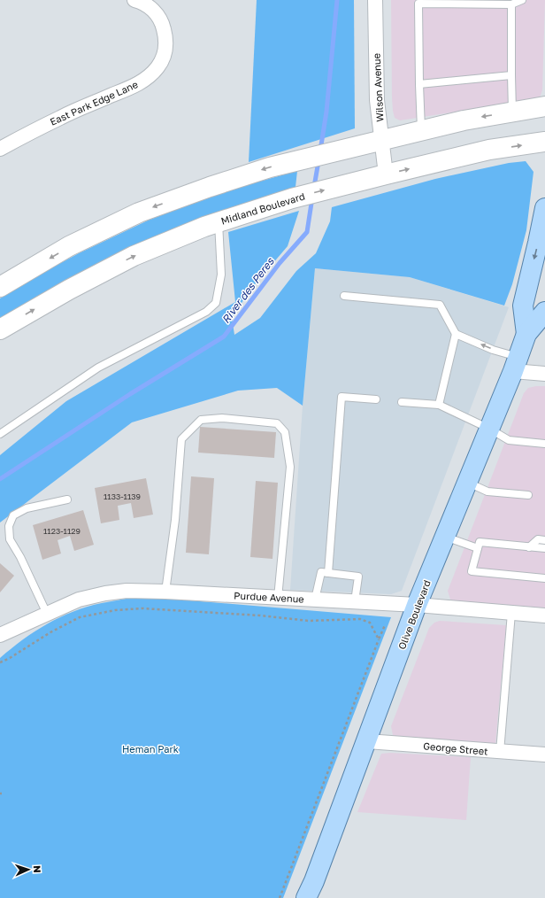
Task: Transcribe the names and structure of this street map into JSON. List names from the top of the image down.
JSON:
{
  "streets": {
    "main road": ["Midland Boulevard", "Olive Boulevard"],
    "street": [
      "Wilson Avenue",
      "East Park Edge Lane",
      "Purdue Avenue",
      "George Street"
    ]
  },
  "crossings": [
    ["Wilson Avenue", "Midland Boulevard"],
    ["Purdue Avenue", "Olive Boulevard"],
    ["Olive Boulevard", "George Street"]
  ],
  "water": ["River des Peres"],
  "parks": ["Heman Park"],
  "house_numbers": ["1133-1139", "1123-1129"],
  "north": "right"
}
